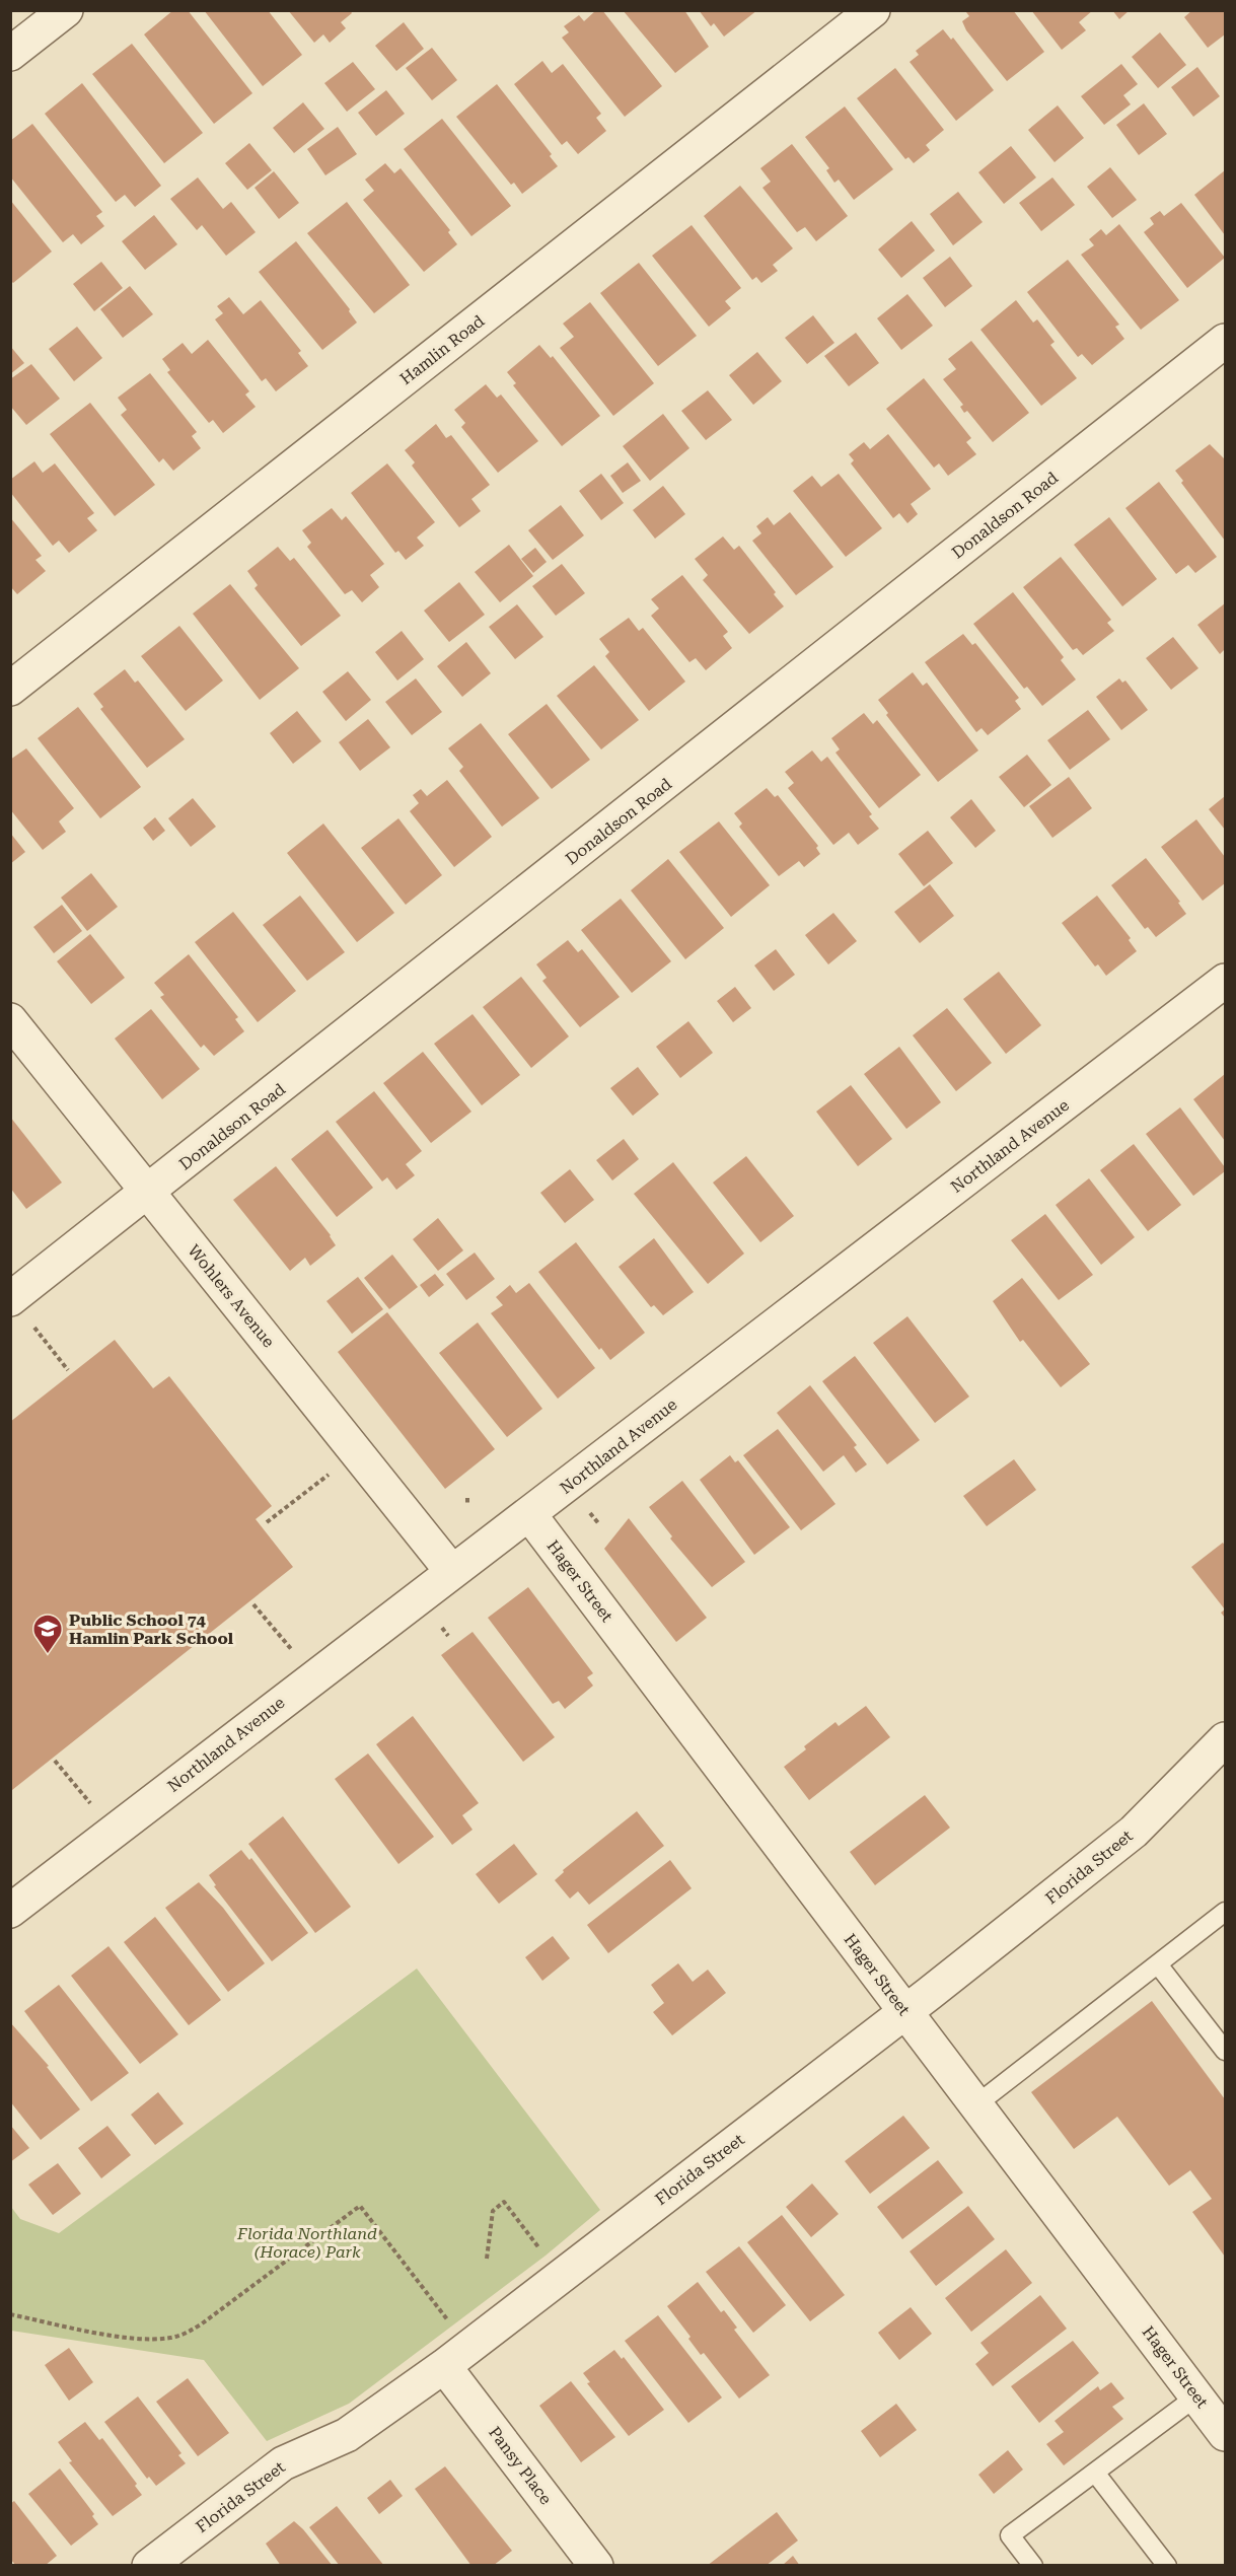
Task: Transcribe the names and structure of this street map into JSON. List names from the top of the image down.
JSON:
{
  "streets": {
    "street": [
      "Hamlin Road",
      "Donaldson Road",
      "Northland Avenue",
      "Wohlers Avenue",
      "Hager Street",
      "Florida Street",
      "Pansy Place"
    ]
  },
  "crossings": [
    ["Donaldson Road", "Wohlers Avenue"],
    ["Northland Avenue", "Wohlers Avenue"],
    ["Northland Avenue", "Hager Street"],
    ["Hager Street", "Florida Street"],
    ["Florida Street", "Pansy Place"]
  ],
  "parks": ["Florida Northland (Horace) Park"],
  "places": {
    "school or university": ["Public School 74 Hamlin Park School"]
  }
}
